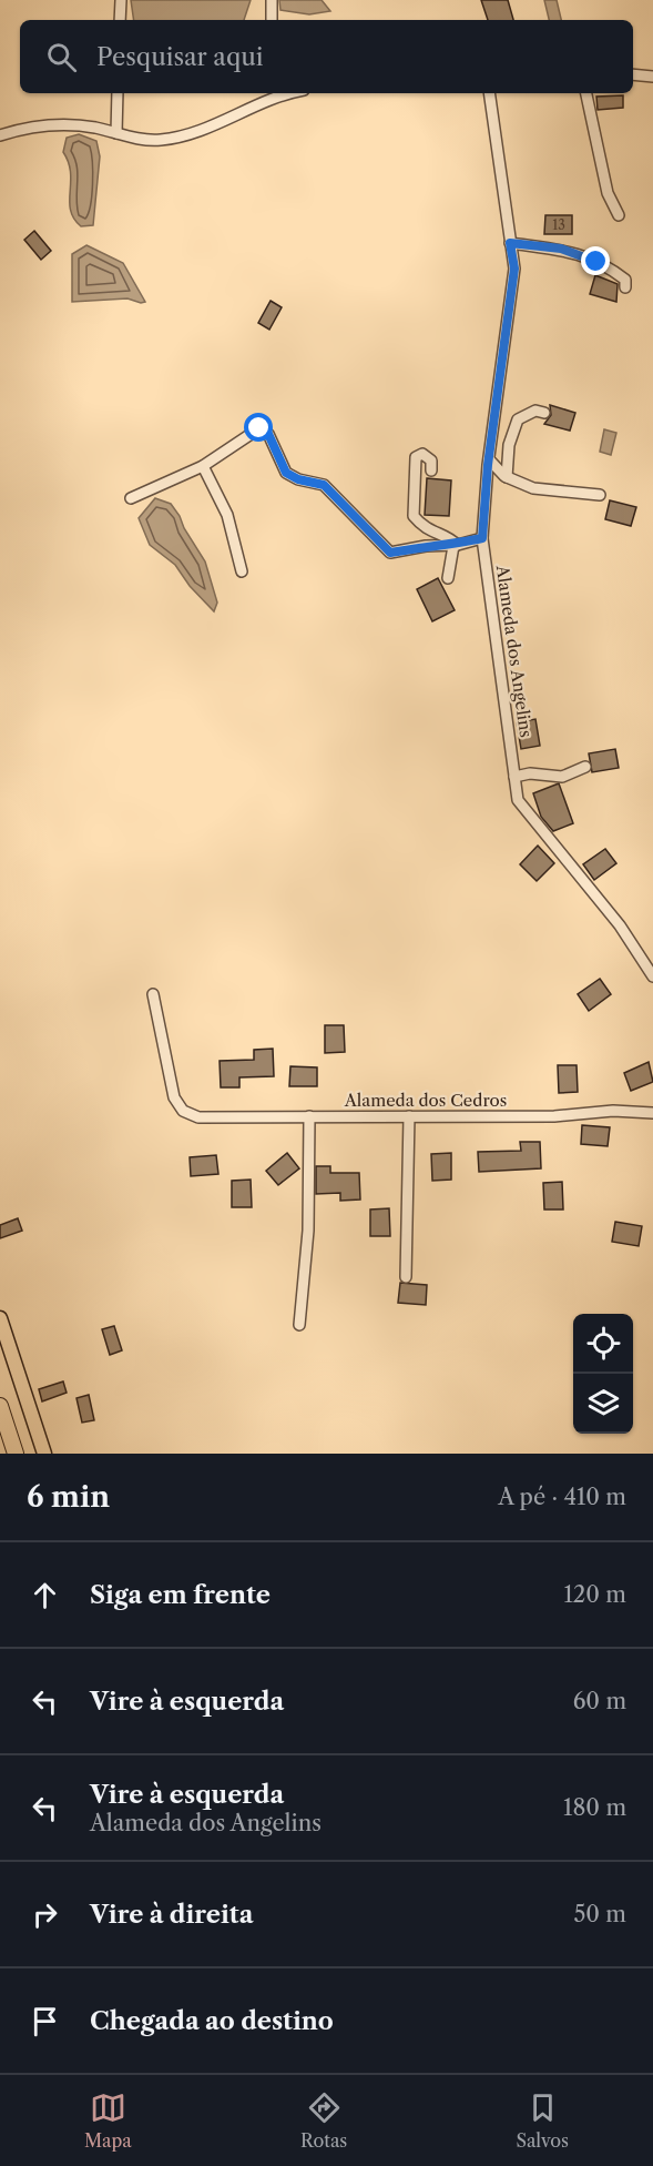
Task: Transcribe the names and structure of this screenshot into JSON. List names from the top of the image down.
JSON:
{
  "streets": {
    "street": ["Alameda dos Angelins", "Alameda dos Cedros"]
  },
  "house_numbers": ["13"],
  "page": {
    "search": "Pesquisar aqui",
    "heading": ["6 min", "A pé · 410 m"],
    "list": [
      ["Siga em frente", "120 m"],
      ["Vire à esquerda", "60 m"],
      ["Vire à esquerda", "Alameda dos Angelins", "180 m"],
      ["Vire à direita", "50 m"],
      "Chegada ao destino"
    ],
    "nav": ["Mapa", "Rotas", "Salvos"]
  }
}
